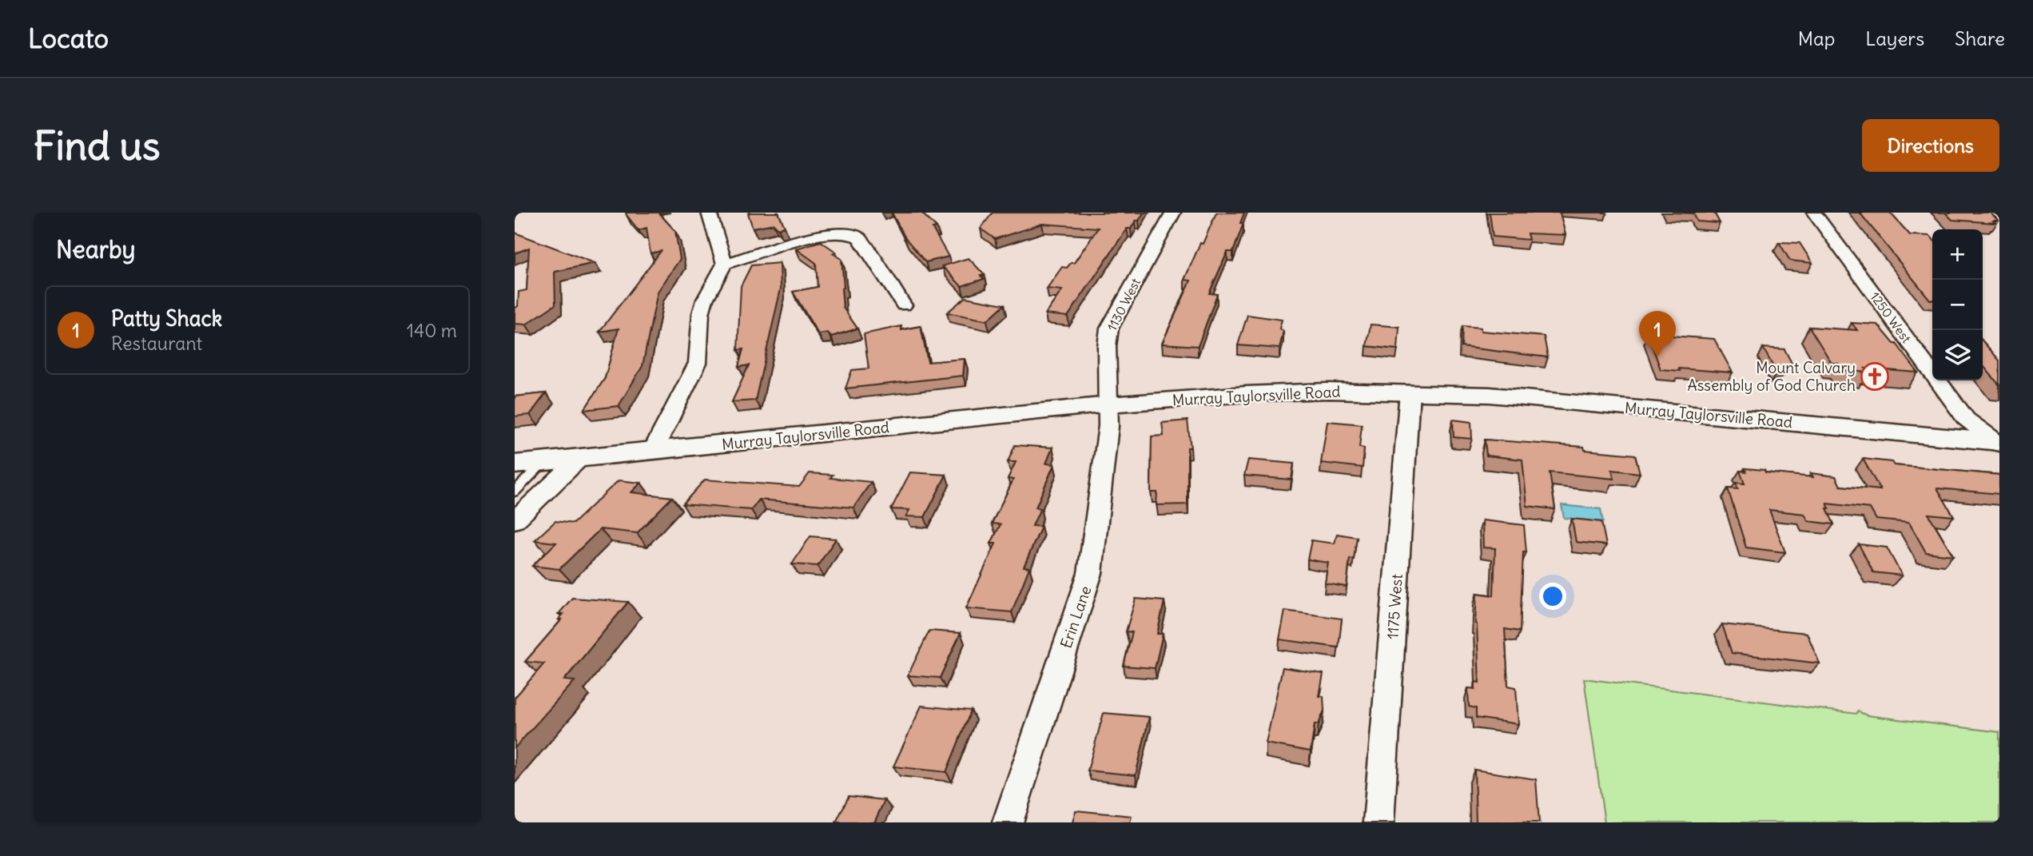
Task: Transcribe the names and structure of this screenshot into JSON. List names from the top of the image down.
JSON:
{
  "streets": {
    "street": [
      "1130 West",
      "1250 West",
      "Murray Taylorsville Road",
      "1175 West",
      "Erin Lane"
    ]
  },
  "crossings": [
    ["1130 West", "Murray Taylorsville Road"],
    ["1130 West", "Erin Lane"],
    ["1250 West", "Murray Taylorsville Road"],
    ["Murray Taylorsville Road", "1175 West"],
    ["Murray Taylorsville Road", "Erin Lane"]
  ],
  "places": {
    "church": ["Mount Calvary Assembly of God Church"]
  },
  "page": {
    "header": "Locato",
    "nav": ["Map", "Layers", "Share"],
    "buttons": "Directions",
    "title": "Find us",
    "heading": "Nearby",
    "map_buttons": ["+", "−"],
    "list": [
      {
        "mark": "1",
        "name": "Patty Shack",
        "note": "Restaurant",
        "value": "140 m"
      }
    ],
    "pins": "1"
  }
}
